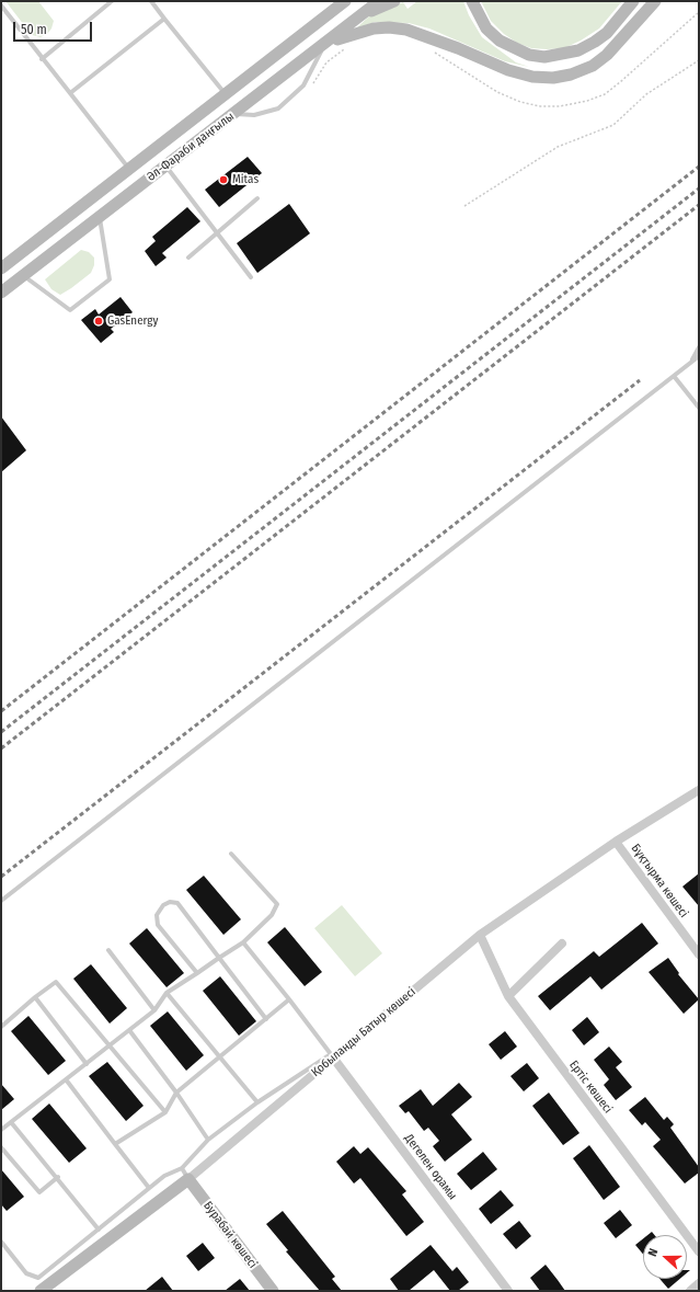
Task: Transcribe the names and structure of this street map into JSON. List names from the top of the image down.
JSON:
{
  "streets": {
    "main road": ["Әл-Фараби даңғылы", "Қобыланды Батыр көшесі", "Бурабай көшесі"],
    "street": ["Бұқтырма көшесі", "Ертіс көшесі", "Дегелен орамы"]
  },
  "crossings": [
    ["Бұқтырма көшесі", "Қобыланды Батыр көшесі"],
    ["Қобыланды Батыр көшесі", "Ертіс көшесі"],
    ["Қобыланды Батыр көшесі", "Дегелен орамы"],
    ["Қобыланды Батыр көшесі", "Бурабай көшесі"]
  ],
  "places": ["Mitas", "GasEnergy"],
  "scale_bar": "50 m",
  "north": "left"
}
